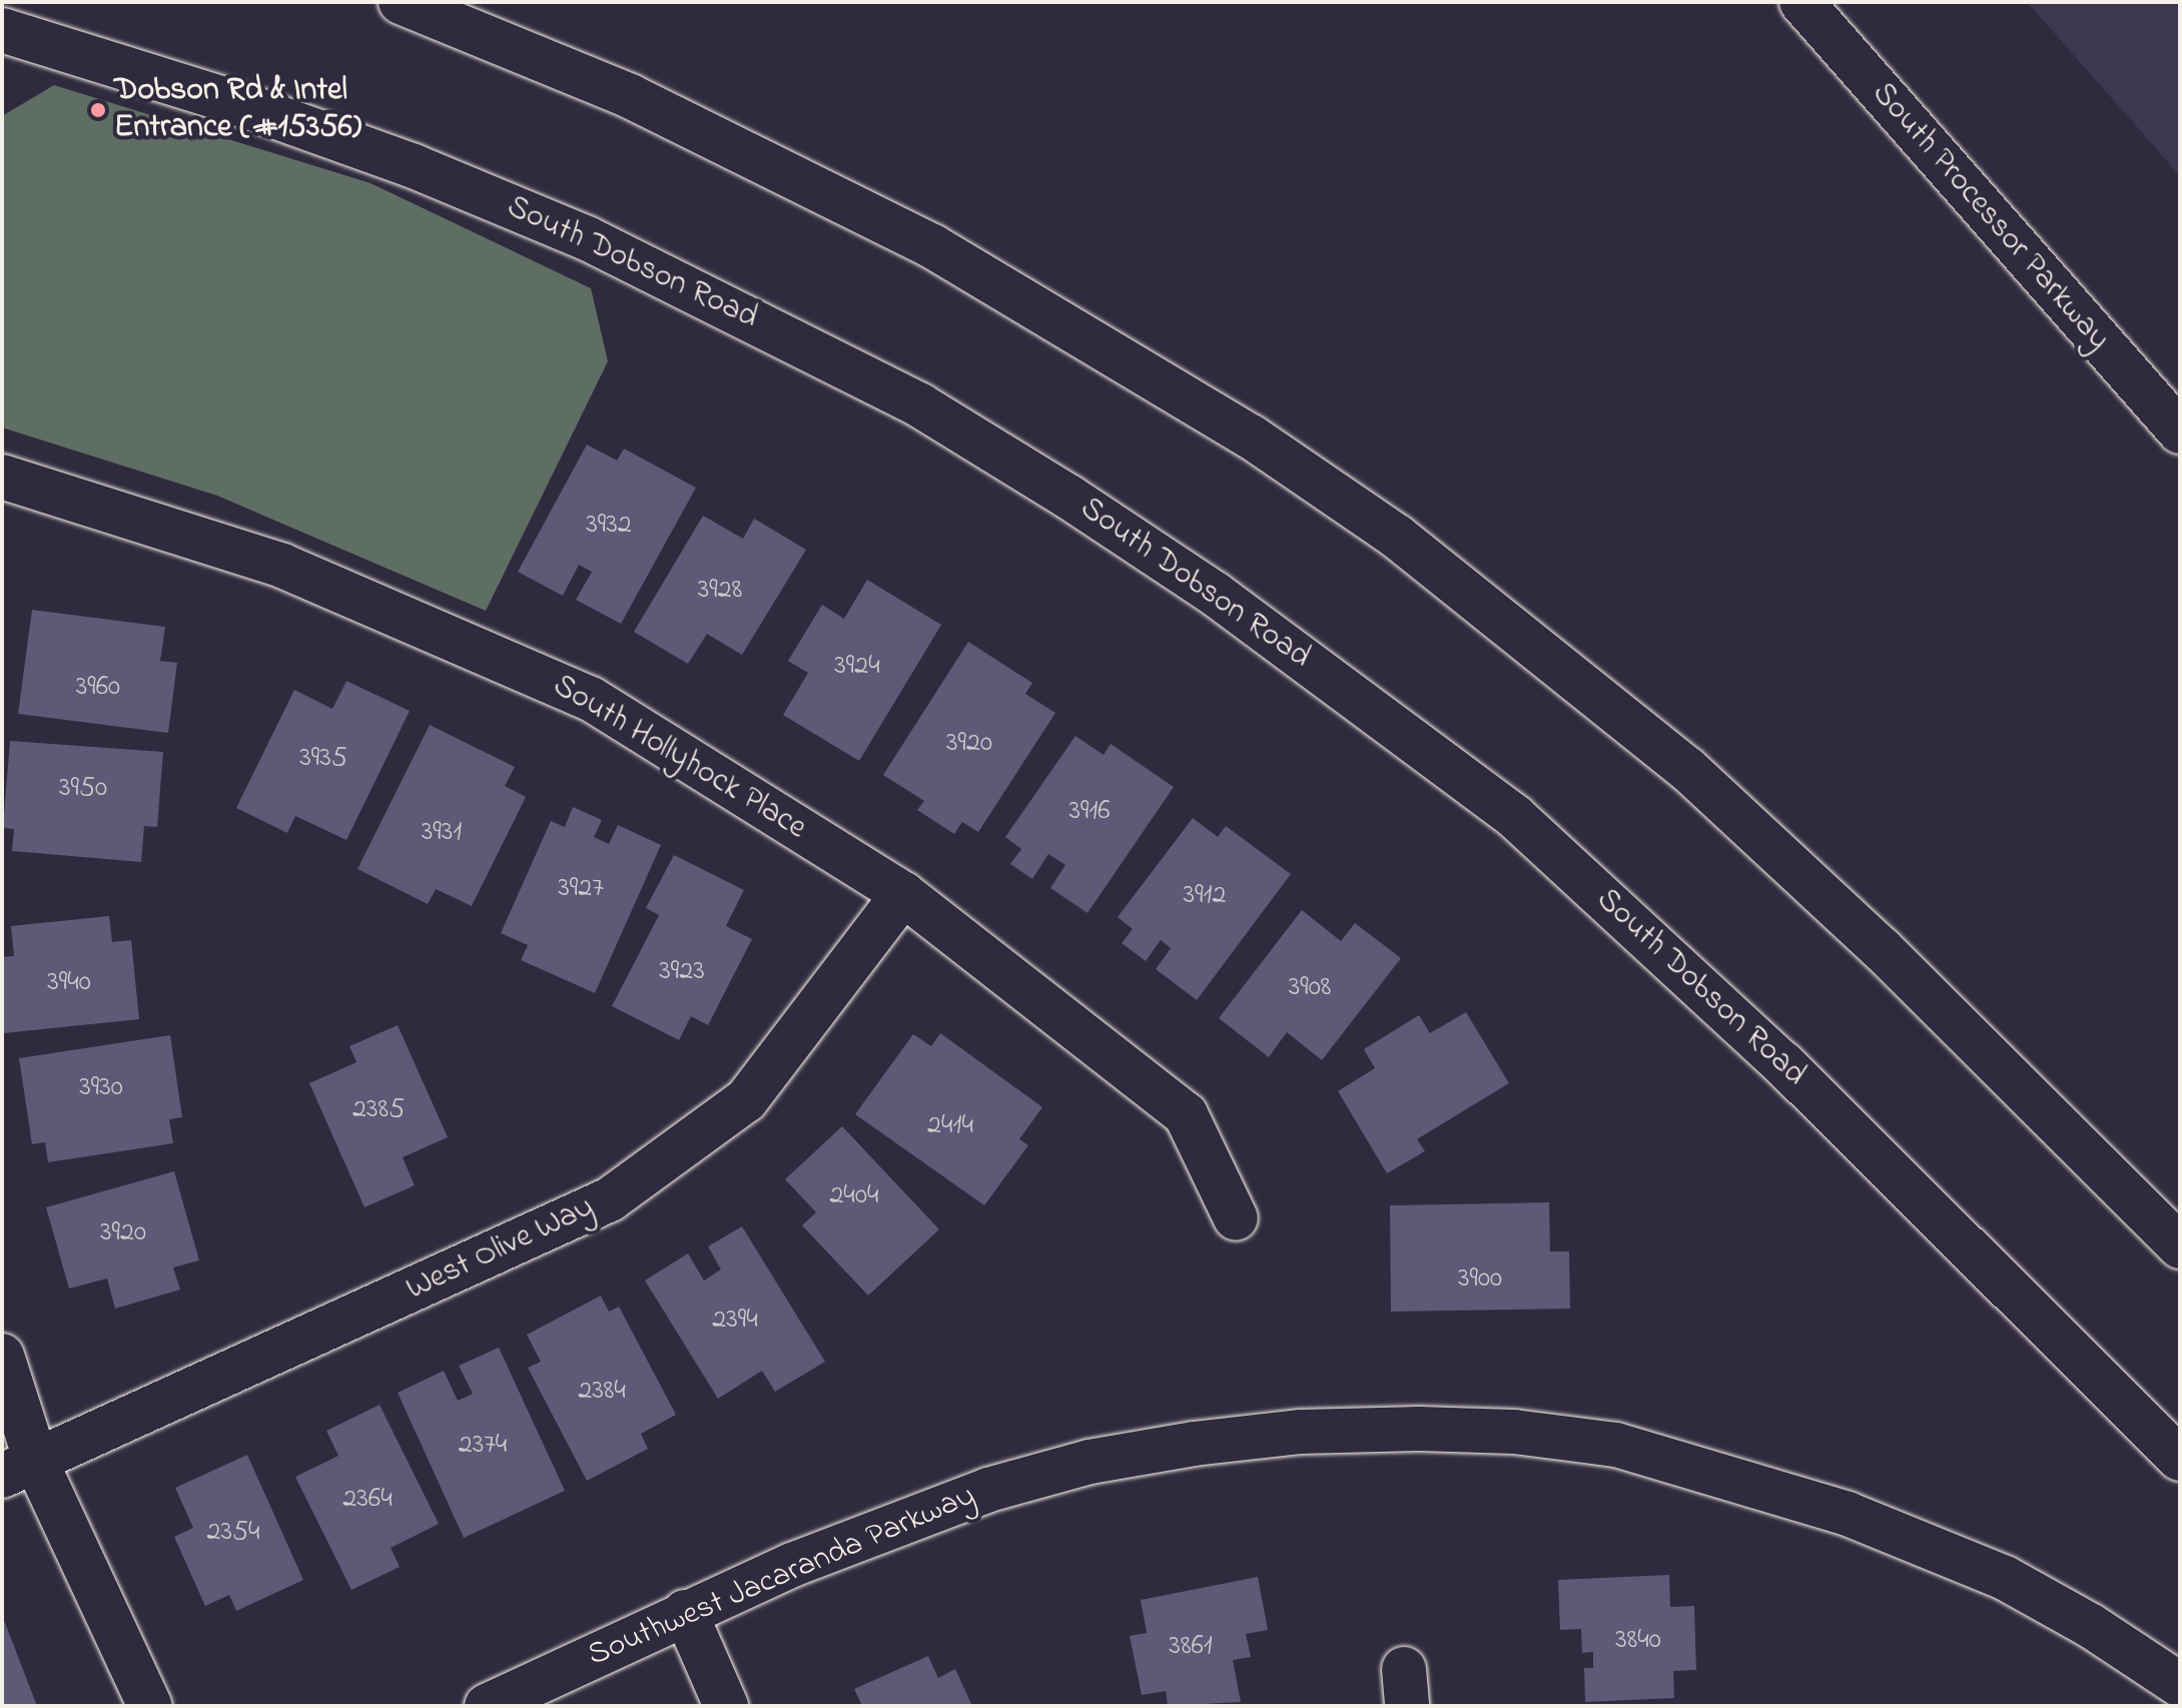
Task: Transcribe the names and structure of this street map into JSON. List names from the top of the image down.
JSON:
{
  "streets": {
    "street": [
      "South Processor Parkway",
      "South Dobson Road",
      "South Hollyhock Place",
      "West Olive Way",
      "Southwest Jacaranda Parkway"
    ]
  },
  "crossings": [
    ["South Hollyhock Place", "West Olive Way"]
  ],
  "places": ["Dobson Rd & Intel Entrance (#15356)"],
  "house_numbers": [
    "3932",
    "3928",
    "3924",
    "3960",
    "3920",
    "3935",
    "3950",
    "3916",
    "3931",
    "3927",
    "3912",
    "3923",
    "3940",
    "3908",
    "3930",
    "2385",
    "2414",
    "2404",
    "3920",
    "3900",
    "2394",
    "2384",
    "2374",
    "2364",
    "2354",
    "3840",
    "3861"
  ]
}
